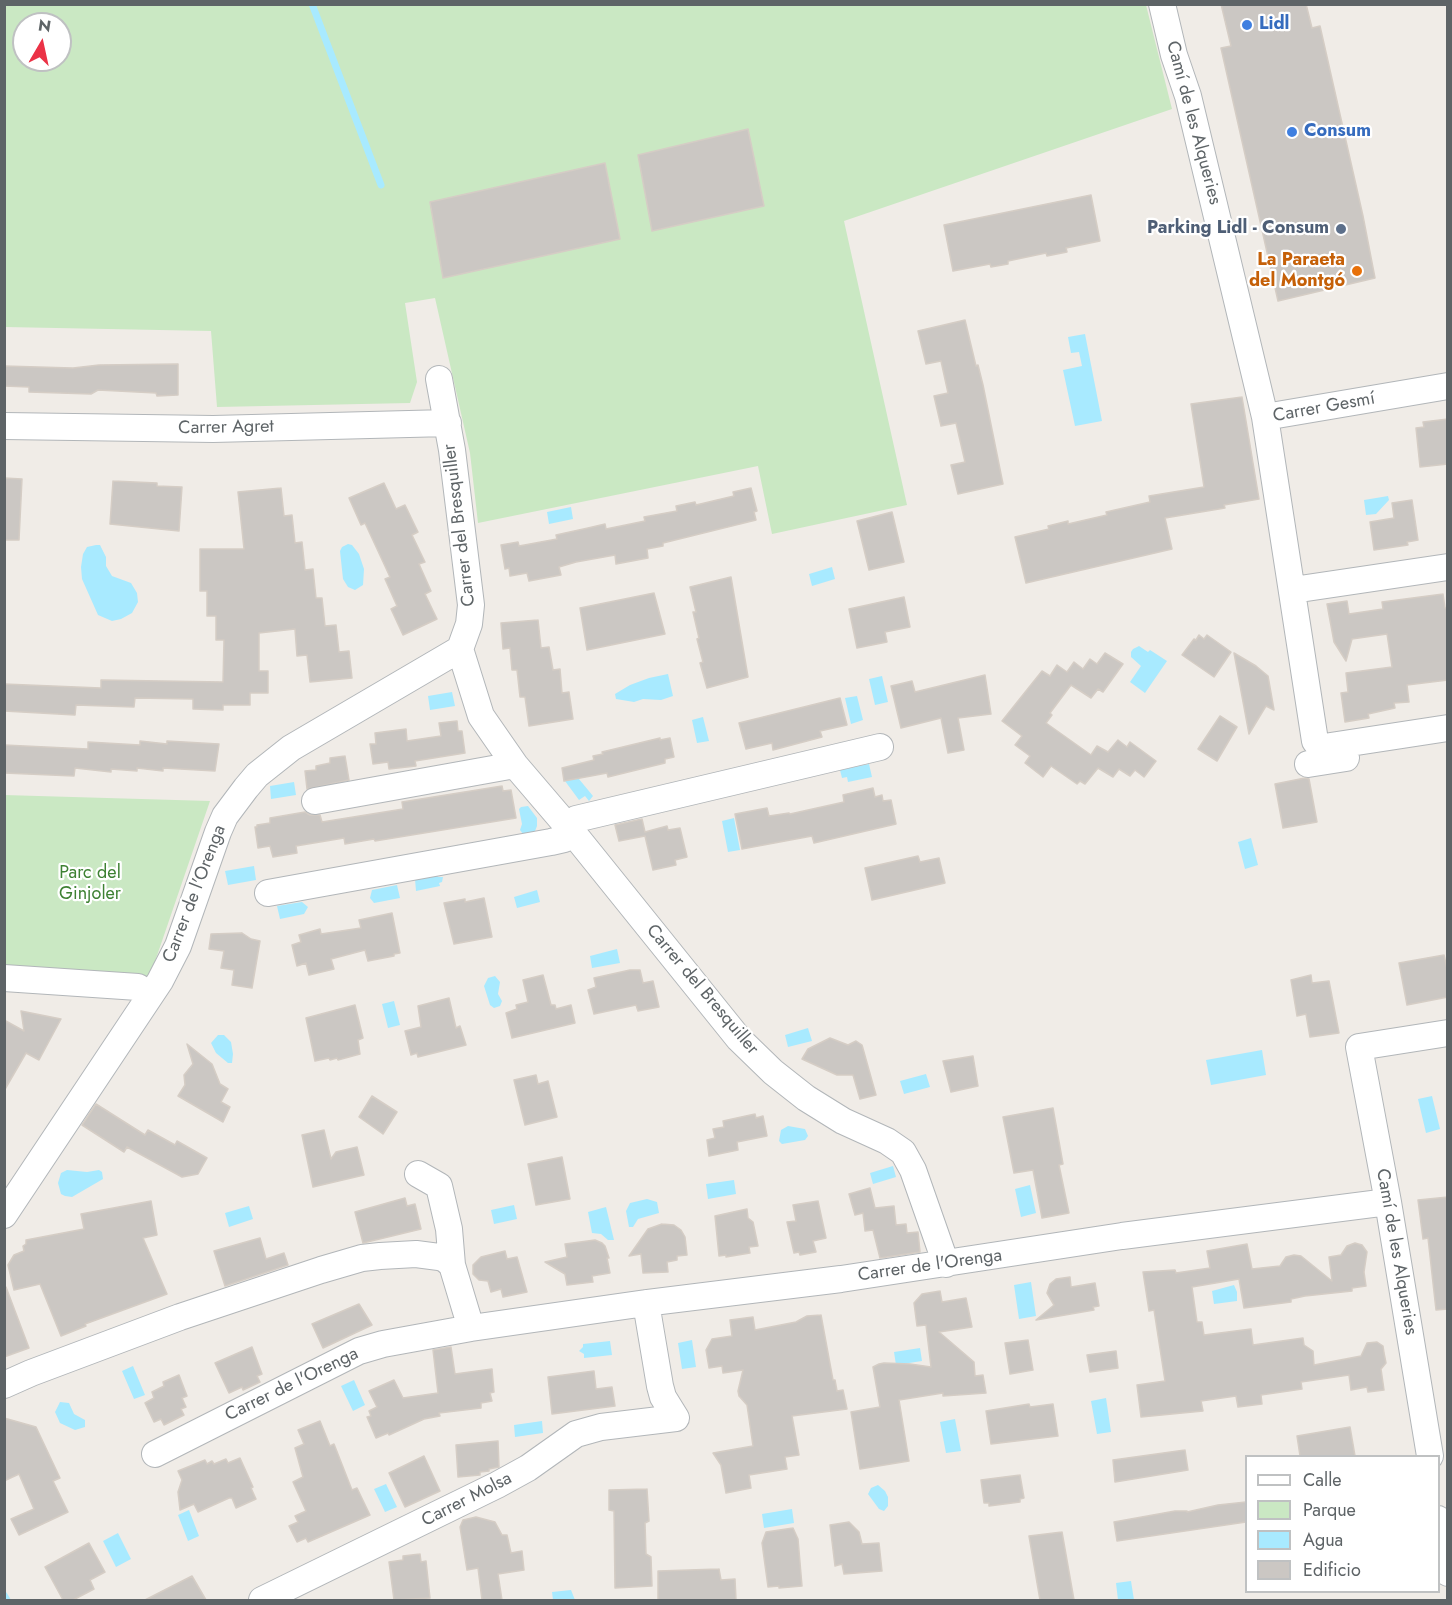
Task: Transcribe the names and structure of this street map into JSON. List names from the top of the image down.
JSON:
{
  "streets": {
    "street": [
      "Camí de les Alqueries",
      "Carrer Gesmí",
      "Carrer Agret",
      "Carrer del Bresquiller",
      "Carrer de l'Orenga",
      "Carrer Molsa"
    ]
  },
  "crossings": [
    ["Camí de les Alqueries", "Carrer Gesmí"],
    ["Camí de les Alqueries", "Carrer de l'Orenga"],
    ["Carrer Agret", "Carrer del Bresquiller"],
    ["Carrer del Bresquiller", "Carrer de l'Orenga"],
    ["Carrer de l'Orenga", "Carrer Molsa"]
  ],
  "parks": ["Parc del Ginjoler"],
  "places": [
    "Lidl",
    "Consum",
    "Parking Lidl - Consum",
    "La Paraeta del Montgó"
  ],
  "legend": [
    "Calle",
    "Parque",
    "Agua",
    "Edificio"
  ],
  "north": "top"
}
